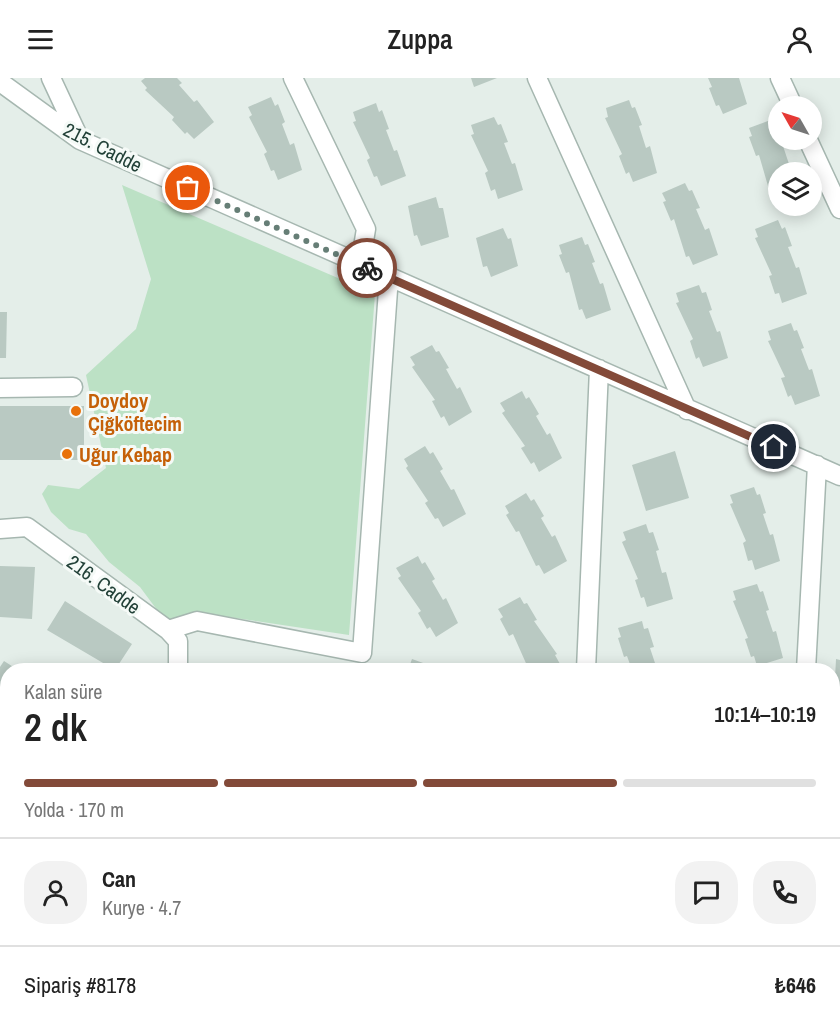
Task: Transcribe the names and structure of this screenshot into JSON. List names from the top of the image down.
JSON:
{
  "streets": {
    "street": ["215. Cadde", "216. Cadde"]
  },
  "places": ["Doydoy Çiğköftecim", "Uğur Kebap"],
  "north": "top left",
  "page": {
    "header": "Zuppa",
    "heading": ["2 dk", "Kalan süre", "10:14–10:19"],
    "panel": [
      "Can",
      "Kurye · 4.7",
      "Sipariş #8178",
      "₺646"
    ],
    "bar": "Yolda · 170 m"
  }
}
